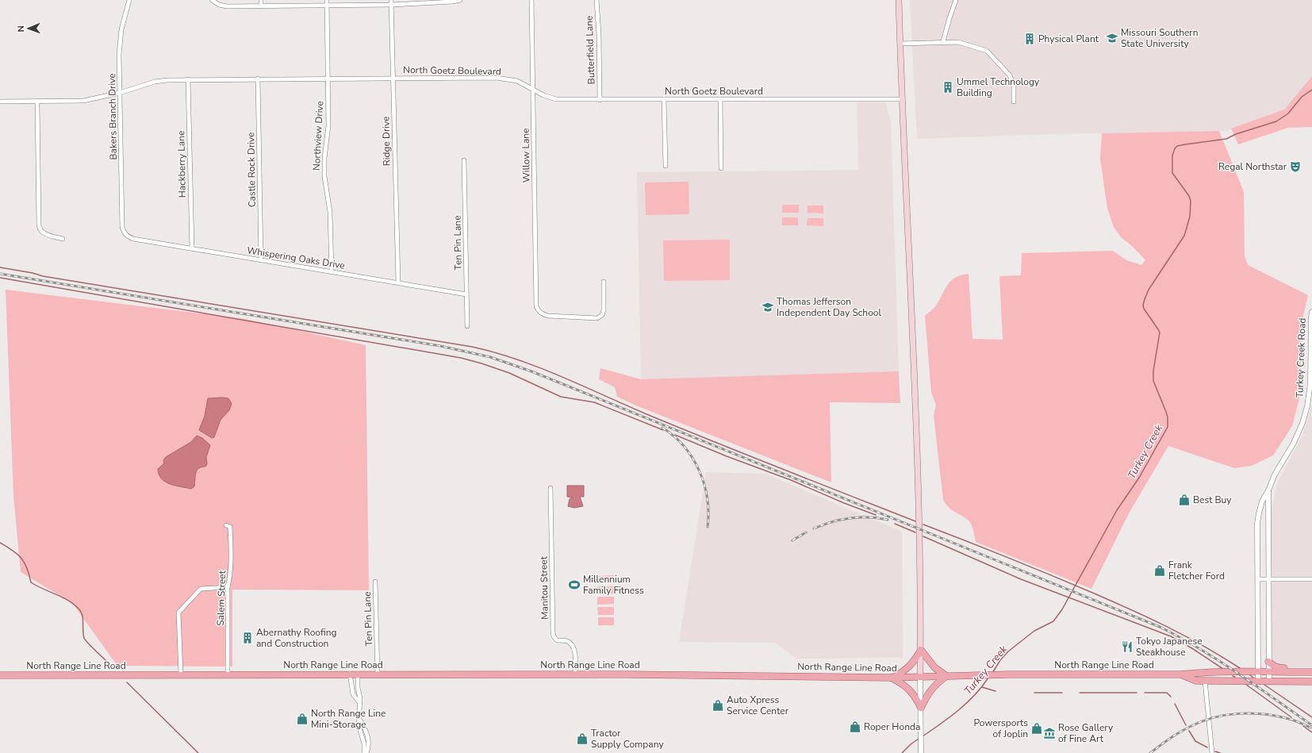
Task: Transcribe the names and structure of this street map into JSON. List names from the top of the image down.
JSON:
{
  "streets": {
    "main road": ["North Range Line Road"],
    "street": [
      "Butterfield Lane",
      "North Goetz Boulevard",
      "Bakers Branch Drive",
      "Northview Drive",
      "Ridge Drive",
      "Willow Lane",
      "Hackberry Lane",
      "Castle Rock Drive",
      "Ten Pin Lane",
      "Whispering Oaks Drive",
      "Turkey Creek Road",
      "Manitou Street",
      "Salem Street"
    ]
  },
  "crossings": [
    ["Butterfield Lane", "North Goetz Boulevard"],
    ["North Goetz Boulevard", "Bakers Branch Drive"],
    ["North Goetz Boulevard", "Northview Drive"],
    ["North Goetz Boulevard", "Ridge Drive"],
    ["North Goetz Boulevard", "Willow Lane"],
    ["North Goetz Boulevard", "Hackberry Lane"],
    ["North Goetz Boulevard", "Castle Rock Drive"],
    ["Bakers Branch Drive", "Whispering Oaks Drive"],
    ["Northview Drive", "Whispering Oaks Drive"],
    ["Ridge Drive", "Whispering Oaks Drive"],
    ["Hackberry Lane", "Whispering Oaks Drive"],
    ["Castle Rock Drive", "Whispering Oaks Drive"],
    ["Ten Pin Lane", "Whispering Oaks Drive"],
    ["Ten Pin Lane", "North Range Line Road"],
    ["Turkey Creek Road", "North Range Line Road"],
    ["Manitou Street", "North Range Line Road"],
    ["Salem Street", "North Range Line Road"]
  ],
  "water": ["Turkey Creek"],
  "places": {
    "school or university": ["Missouri Southern State University", "Thomas Jefferson Independent Day School"],
    "building": ["Physical Plant", "Ummel Technology Building", "Abernathy Roofing and Construction"],
    "theatre": ["Regal Northstar"],
    "shop": [
      "Best Buy",
      "Frank Fletcher Ford",
      "Auto Xpress Service Center",
      "North Range Line Mini-Storage",
      "Roper Honda",
      "Powersports of Joplin",
      "Tractor Supply Company"
    ],
    "sports": ["Millennium Family Fitness"],
    "restaurant": ["Tokyo Japanese Steakhouse"],
    "museum": ["Rose Gallery of Fine Art"]
  },
  "north": "left"
}
